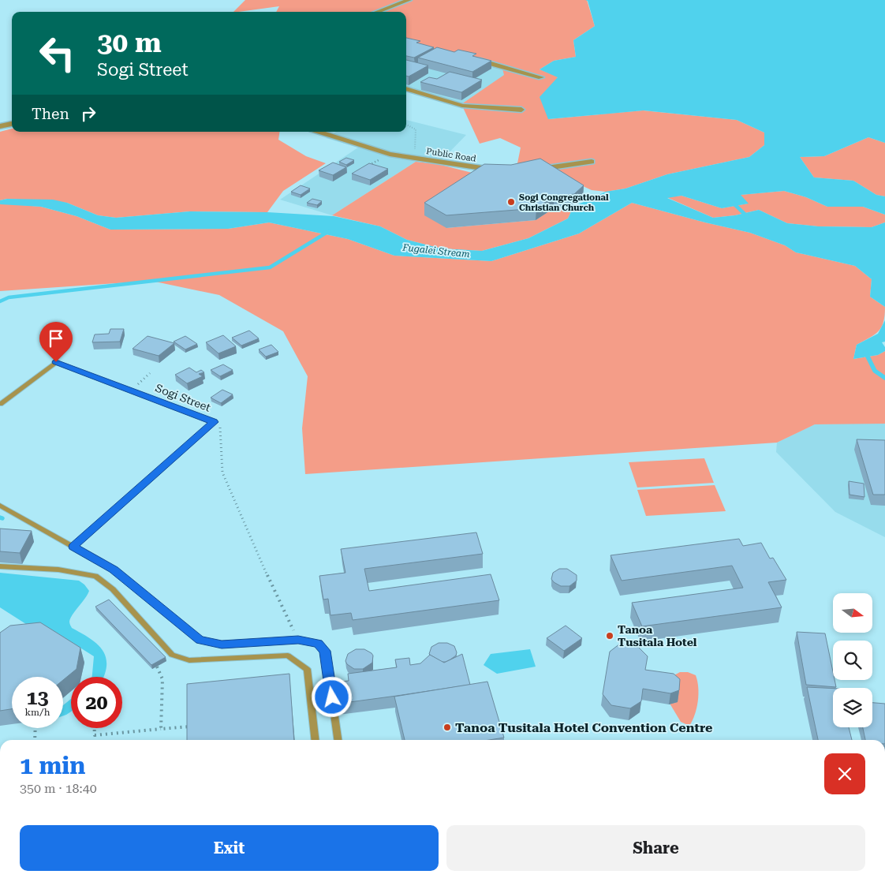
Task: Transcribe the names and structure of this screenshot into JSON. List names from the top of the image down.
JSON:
{
  "streets": {
    "street": ["Public Road"],
    "lane": ["Sogi Street"]
  },
  "water": ["Fugalei Stream"],
  "places": ["Sogi Congregational Christian Church", "Tanoa Tusitala Hotel", "Tanoa Tusitala Hotel Convention Centre"],
  "north": "right",
  "page": {
    "turn": ["30 m", "Sogi Street"],
    "then": "Then",
    "speed": "13 km/h",
    "limit": "20",
    "heading": ["1 min", "350 m · 18:40"],
    "buttons": ["Exit", "Share"]
  }
}
